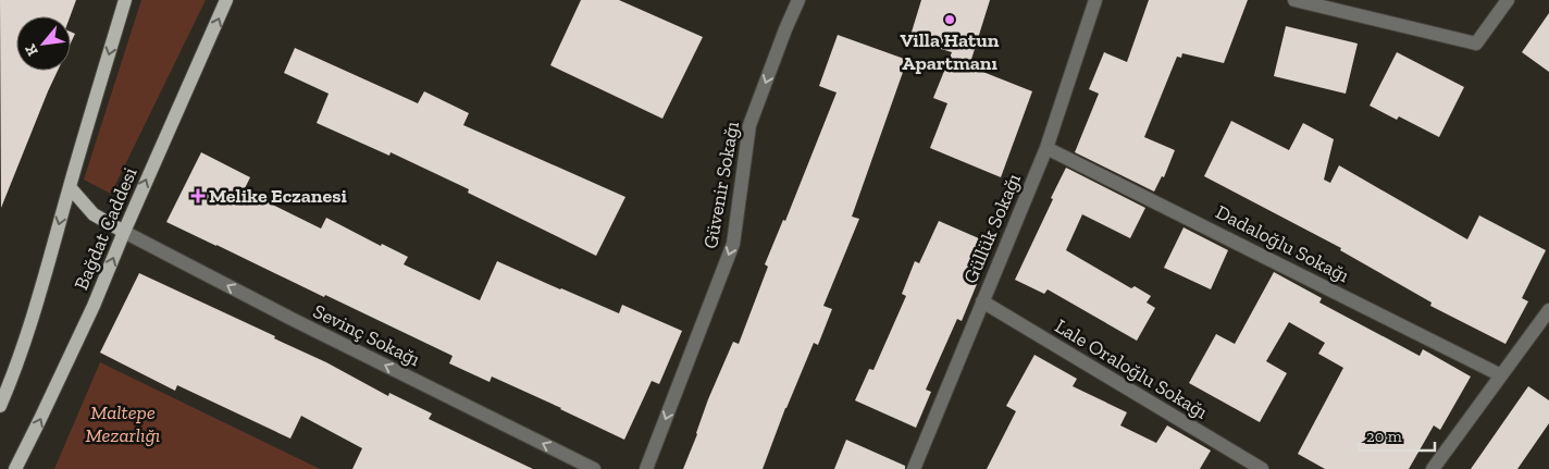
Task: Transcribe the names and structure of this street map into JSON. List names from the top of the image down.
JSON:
{
  "streets": {
    "main road": ["Bağdat Caddesi"],
    "street": [
      "Güvenir Sokağı",
      "Güllük Sokağı",
      "Dadaloğlu Sokağı",
      "Sevinç Sokağı",
      "Lale Oraloğlu Sokağı"
    ]
  },
  "crossings": [
    ["Bağdat Caddesi", "Sevinç Sokağı"],
    ["Güllük Sokağı", "Dadaloğlu Sokağı"],
    ["Güllük Sokağı", "Lale Oraloğlu Sokağı"]
  ],
  "one_way": ["Güvenir Sokağı", "Sevinç Sokağı"],
  "parks": ["Maltepe Mezarlığı"],
  "places": {
    "other": ["Villa Hatun Apartmanı"],
    "health": ["Melike Eczanesi"]
  },
  "scale_bar": "20 m",
  "north": "bottom left"
}
